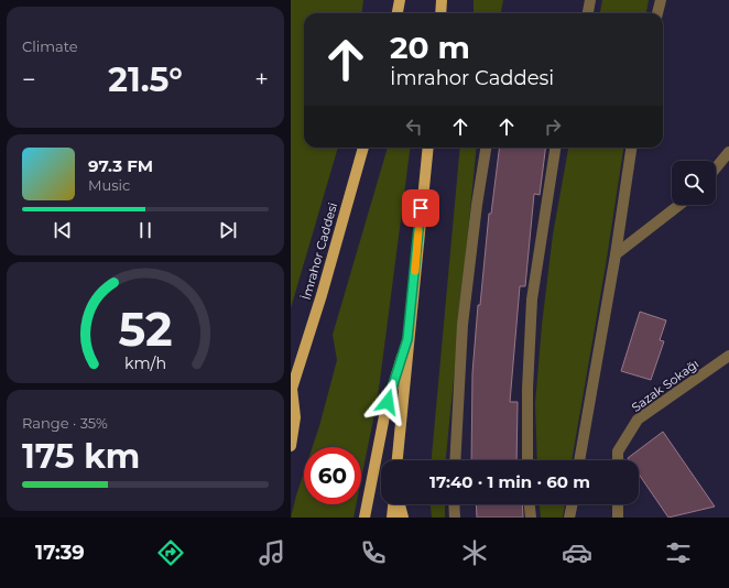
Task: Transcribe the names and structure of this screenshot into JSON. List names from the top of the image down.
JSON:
{
  "streets": {
    "main road": ["İmrahor Caddesi"],
    "street": ["Sazak Sokağı"]
  },
  "page": {
    "tile": [
      "Climate",
      ["Range · 35%", "175 km"]
    ],
    "turn": ["20 m", "İmrahor Caddesi"],
    "heat": ["−", "21.5°", "+"],
    "song": ["97.3 FM", "Music"],
    "limit": "60",
    "trip": "17:40 · 1 min · 60 m",
    "tabs": "17:39",
    "gauge": ["52", "km/h"]
  }
}
